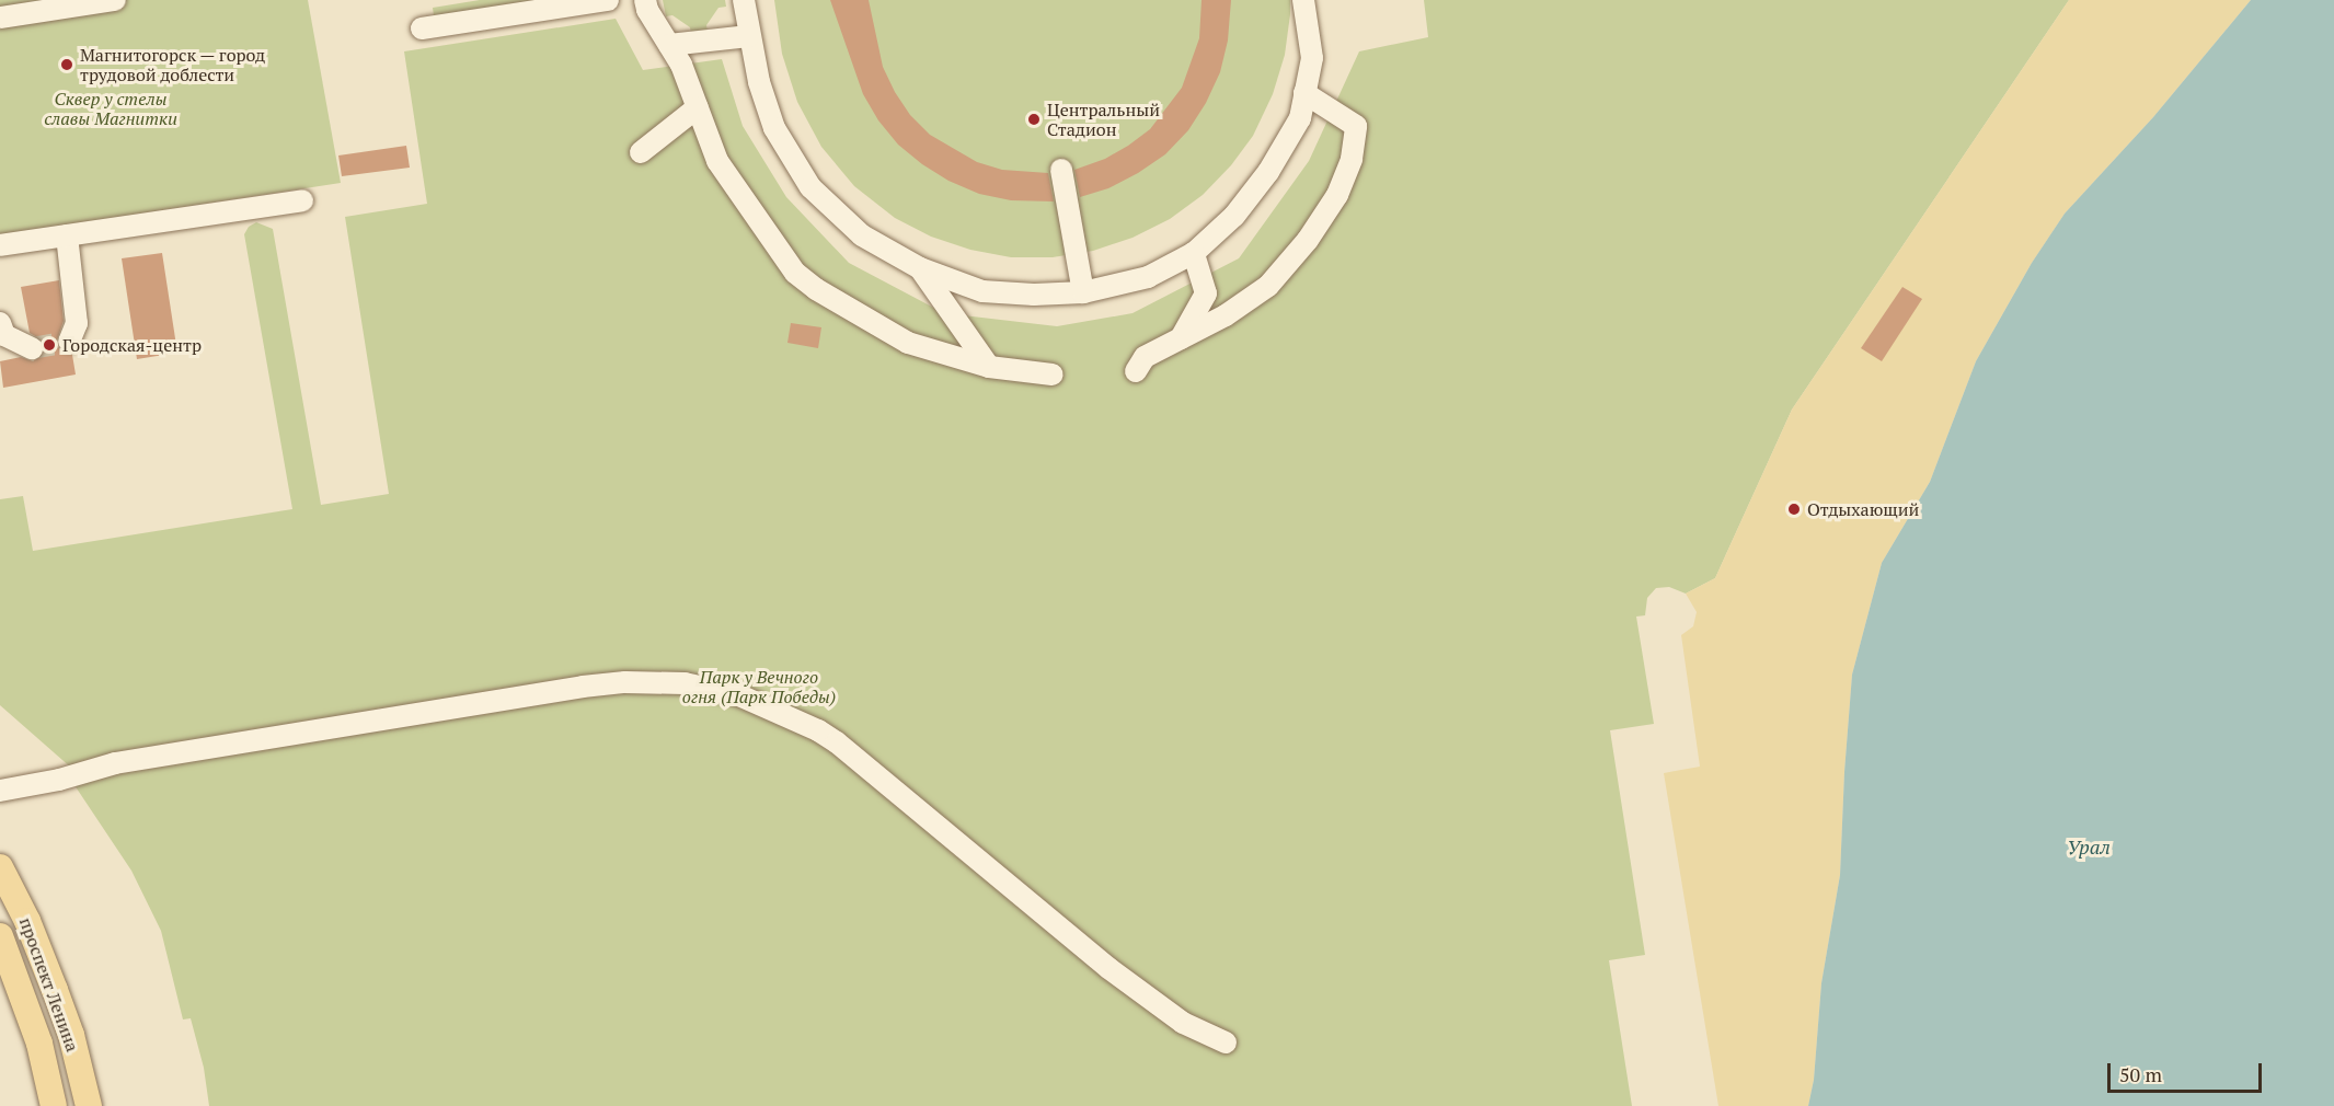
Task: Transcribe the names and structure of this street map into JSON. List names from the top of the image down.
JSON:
{
  "streets": {
    "main road": ["проспект Ленина"]
  },
  "water": ["Урал"],
  "parks": ["Сквер у стелы славы Магнитки", "Парк у Вечного огня (Парк Победы)"],
  "places": [
    "Магнитогорск — город трудовой доблести",
    "Центральный Стадион",
    "Городская-центр",
    "Отдыхающий"
  ],
  "scale_bar": "50 m"
}
